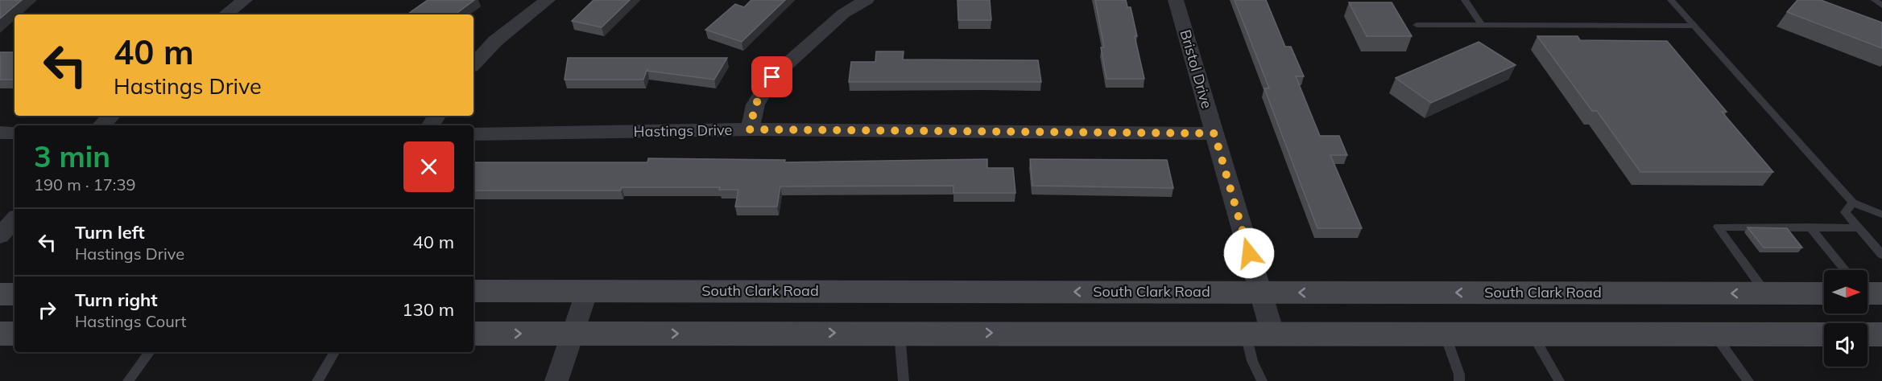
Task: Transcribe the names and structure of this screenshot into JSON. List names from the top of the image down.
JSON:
{
  "streets": {
    "main road": ["South Clark Road"],
    "street": ["Bristol Drive", "Hastings Drive"]
  },
  "crossings": [
    ["Bristol Drive", "Hastings Drive"],
    ["Bristol Drive", "South Clark Road"]
  ],
  "north": "right",
  "page": {
    "turn": ["40 m", "Hastings Drive"],
    "heading": ["3 min", "190 m · 17:39"],
    "list": [
      {
        "name": "Turn left",
        "note": "Hastings Drive",
        "value": "40 m"
      },
      {
        "name": "Turn right",
        "note": "Hastings Court",
        "value": "130 m"
      }
    ]
  }
}
